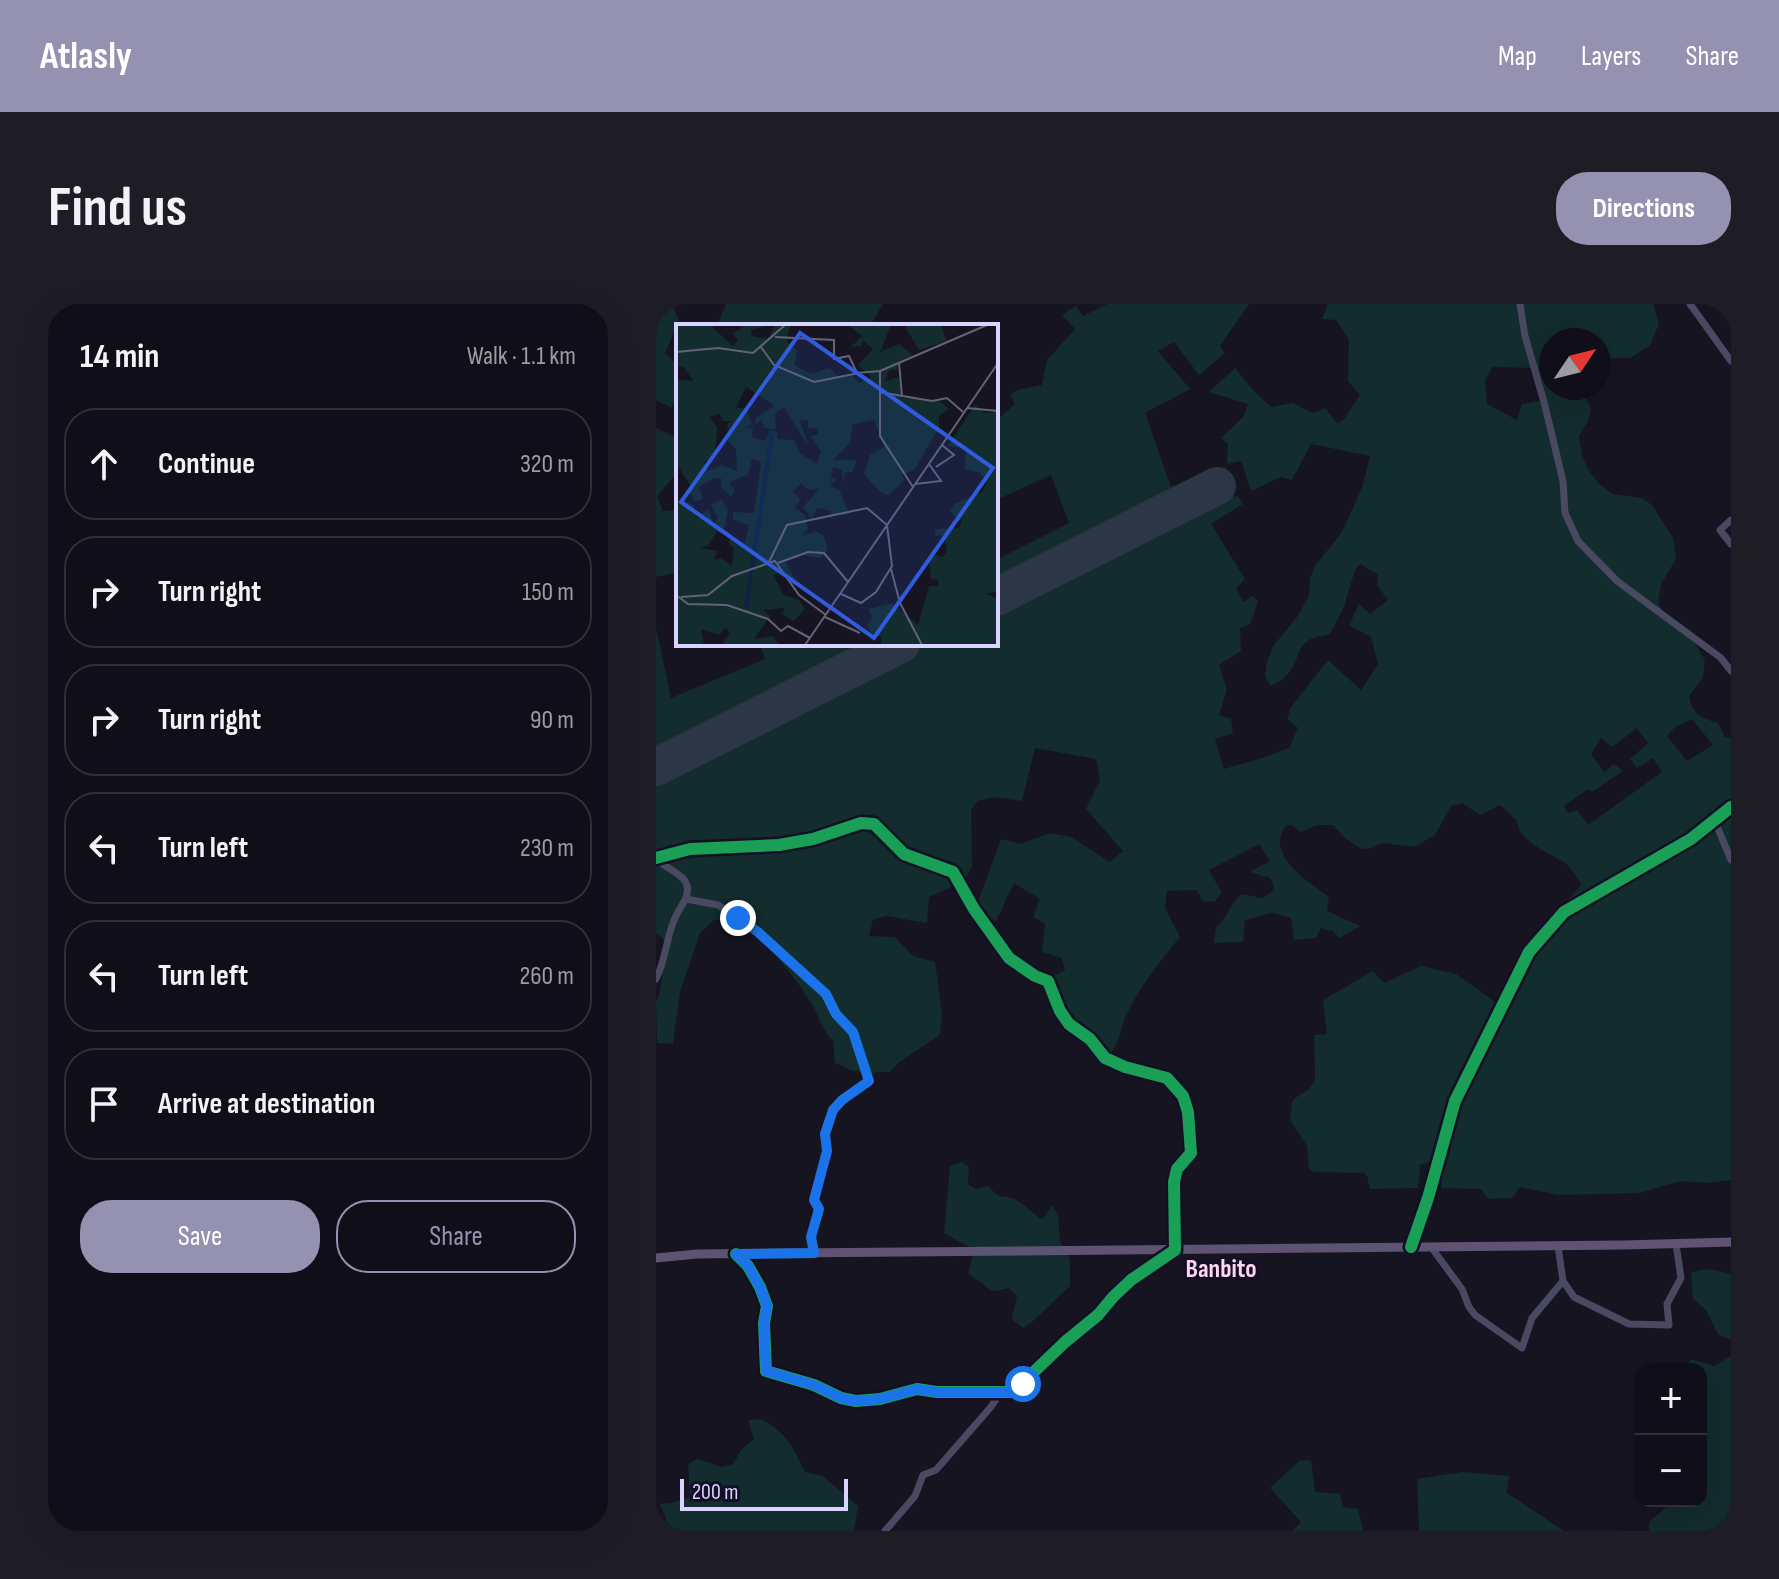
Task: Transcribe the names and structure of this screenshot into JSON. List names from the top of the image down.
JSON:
{
  "districts": ["Banbito"],
  "scale_bar": "200 m",
  "north": "top right",
  "page": {
    "header": "Atlasly",
    "nav": ["Map", "Layers", "Share"],
    "buttons": [
      "Directions",
      ["Save", "Share"]
    ],
    "title": "Find us",
    "heading": ["14 min", "Walk · 1.1 km"],
    "list": [
      ["Continue", "320 m"],
      ["Turn right", "150 m"],
      ["Turn right", "90 m"],
      ["Turn left", "230 m"],
      ["Turn left", "260 m"],
      "Arrive at destination"
    ],
    "map_buttons": ["+", "−"],
    "scale": "200 m"
  }
}
